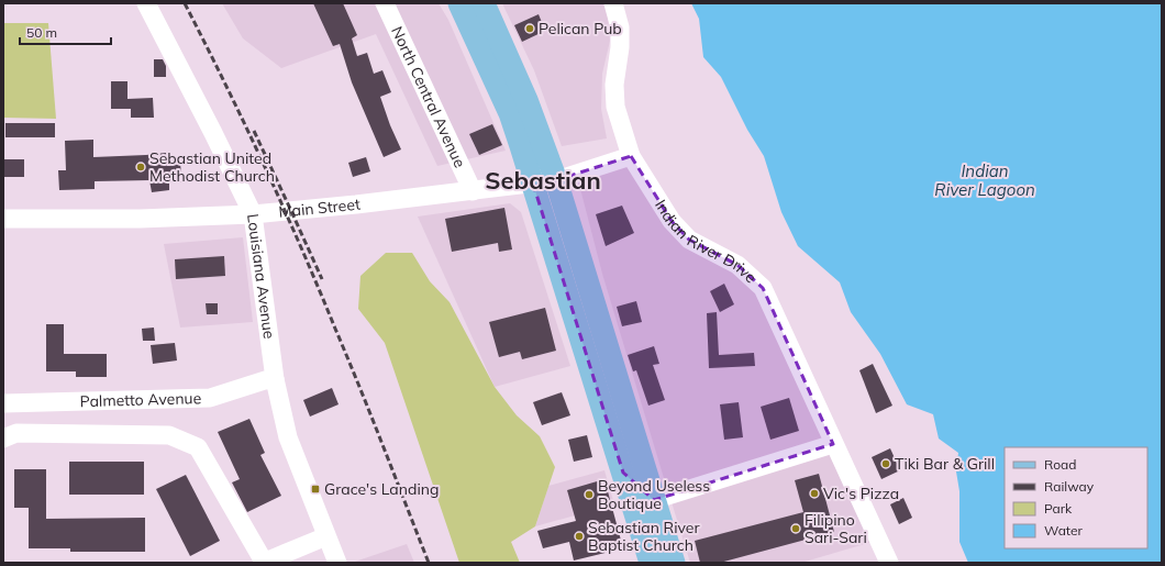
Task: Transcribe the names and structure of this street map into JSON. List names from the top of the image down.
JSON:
{
  "streets": {
    "street": [
      "North Central Avenue",
      "Main Street",
      "Indian River Drive",
      "Louisiana Avenue",
      "Palmetto Avenue"
    ]
  },
  "crossings": [
    ["North Central Avenue", "Main Street"],
    ["Main Street", "Indian River Drive"],
    ["Main Street", "Louisiana Avenue"],
    ["Louisiana Avenue", "Palmetto Avenue"]
  ],
  "districts": ["Sebastian"],
  "water": ["Indian River Lagoon"],
  "places": {
    "other": [
      "Pelican Pub",
      "Sebastian United Methodist Church",
      "Tiki Bar & Grill",
      "Vic's Pizza",
      "Beyond Useless Boutique",
      "Filipino Sari-Sari",
      "Sebastian River Baptist Church"
    ],
    "transit": ["Grace's Landing"]
  },
  "legend": [
    "Road",
    "Railway",
    "Park",
    "Water"
  ],
  "scale_bar": "50 m"
}
